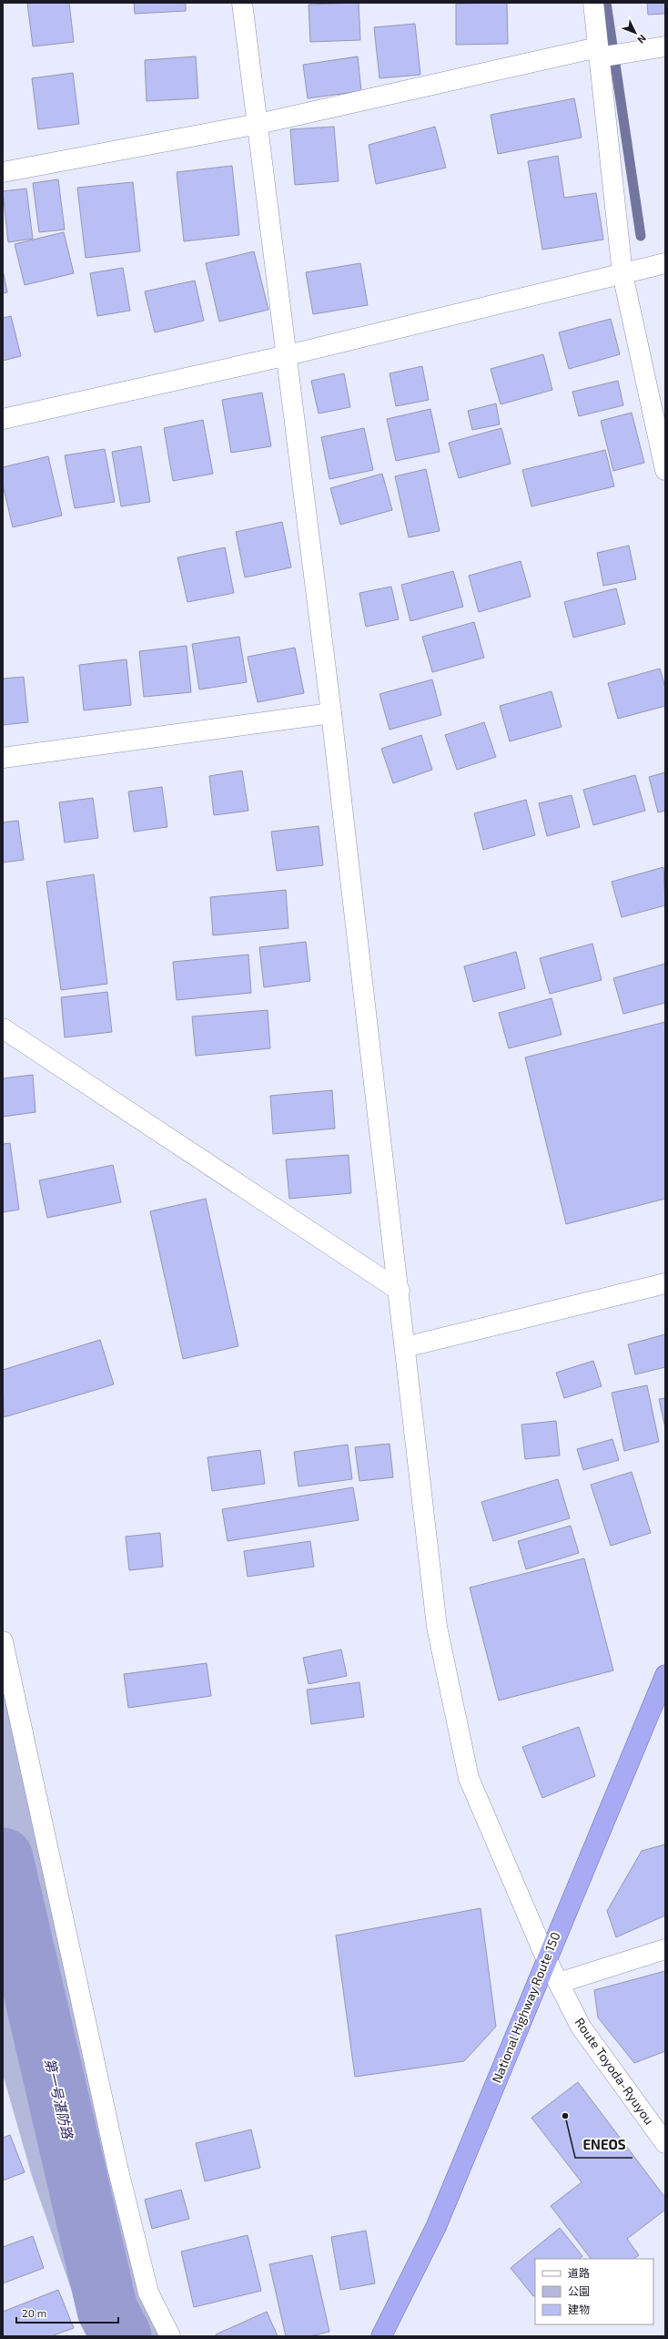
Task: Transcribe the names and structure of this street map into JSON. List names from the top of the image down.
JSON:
{
  "streets": {
    "highway": ["National Highway Route 150"],
    "street": ["Route Toyoda-Ryuyou"]
  },
  "crossings": [
    ["National Highway Route 150", "Route Toyoda-Ryuyou"]
  ],
  "water": ["第一号湛防路"],
  "places": ["ENEOS"],
  "legend": ["道路", "公園", "建物"],
  "scale_bar": "20 m",
  "north": "bottom right"
}
